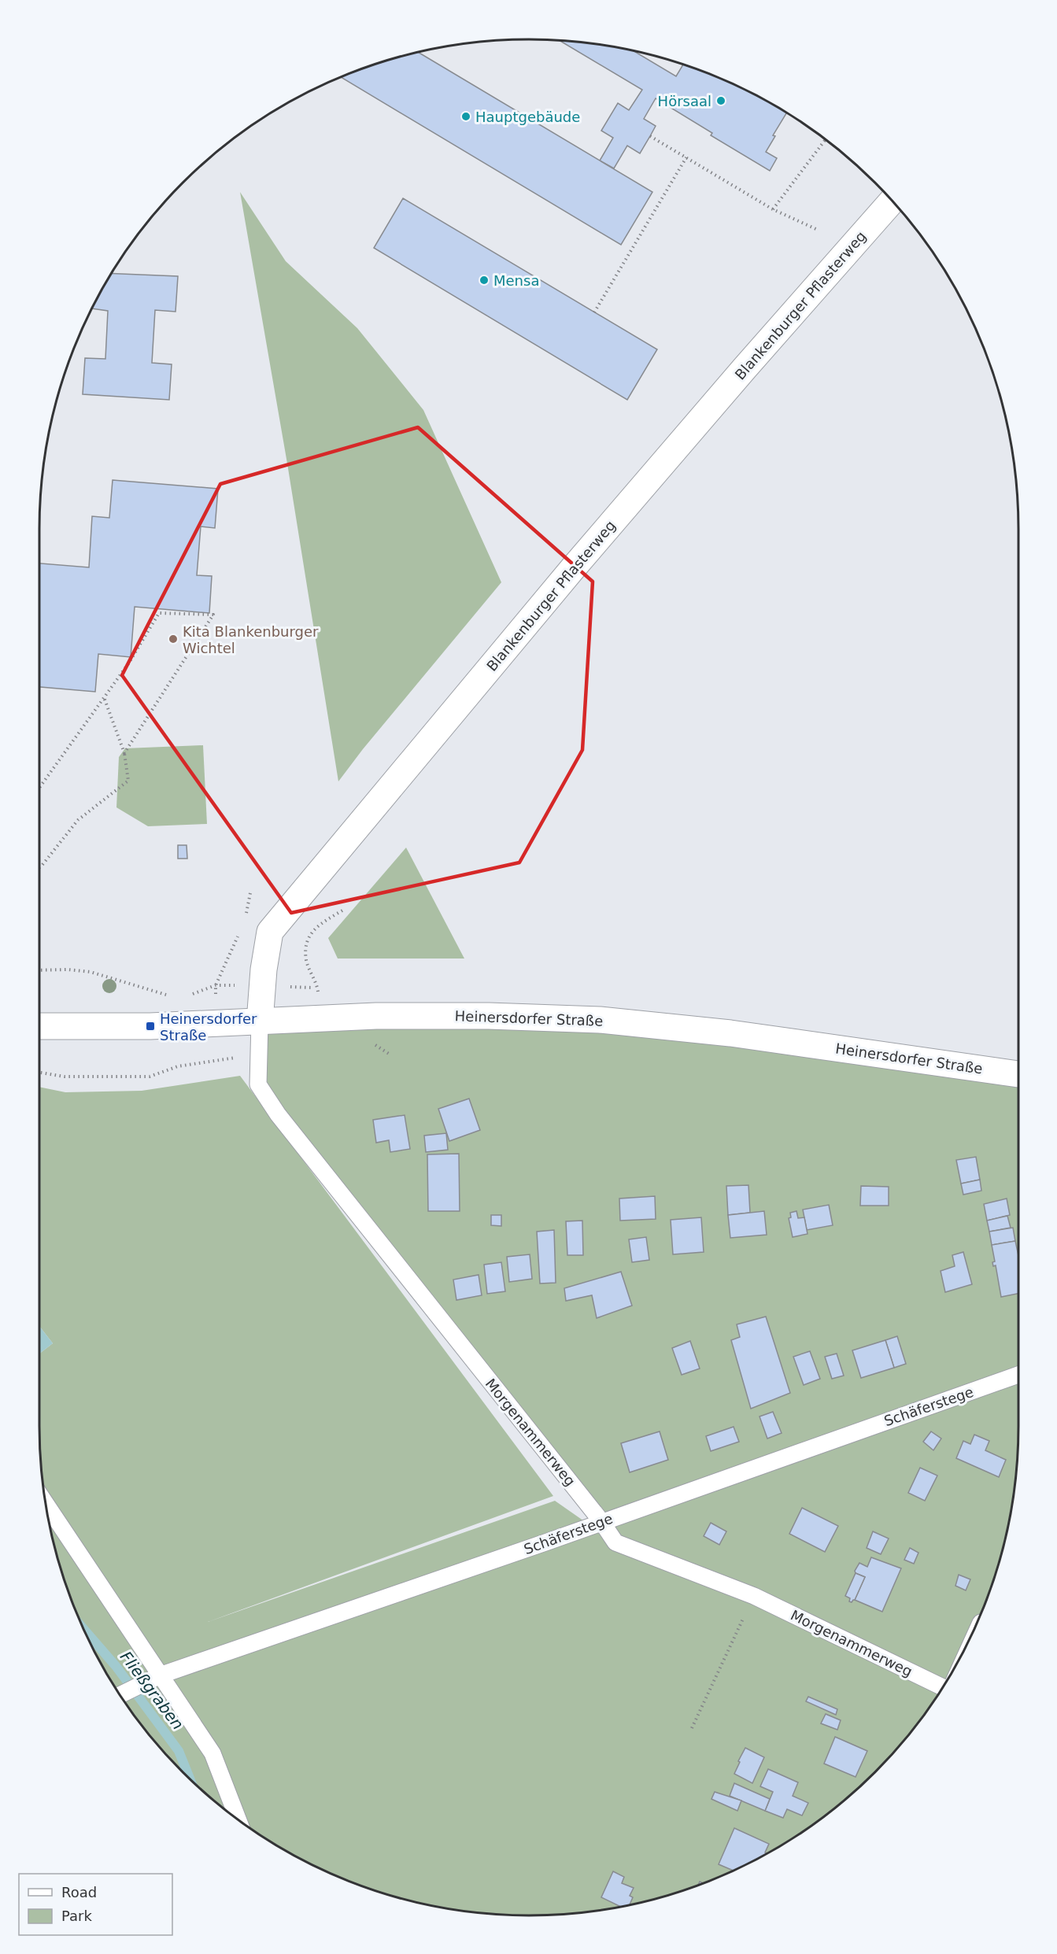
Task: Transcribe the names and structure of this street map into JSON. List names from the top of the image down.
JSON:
{
  "streets": {
    "main road": ["Blankenburger Pflasterweg", "Heinersdorfer Straße"],
    "lane": ["Schäferstege", "Morgenammerweg"]
  },
  "crossings": [
    ["Blankenburger Pflasterweg", "Heinersdorfer Straße"],
    ["Blankenburger Pflasterweg", "Morgenammerweg"],
    ["Heinersdorfer Straße", "Morgenammerweg"],
    ["Schäferstege", "Morgenammerweg"]
  ],
  "water": ["Fließgraben"],
  "places": {
    "other": [
      "Hörsaal",
      "Hauptgebäude",
      "Mensa",
      "Kita Blankenburger Wichtel"
    ],
    "transit": ["Heinersdorfer Straße"]
  },
  "legend": ["Road", "Park"]
}
